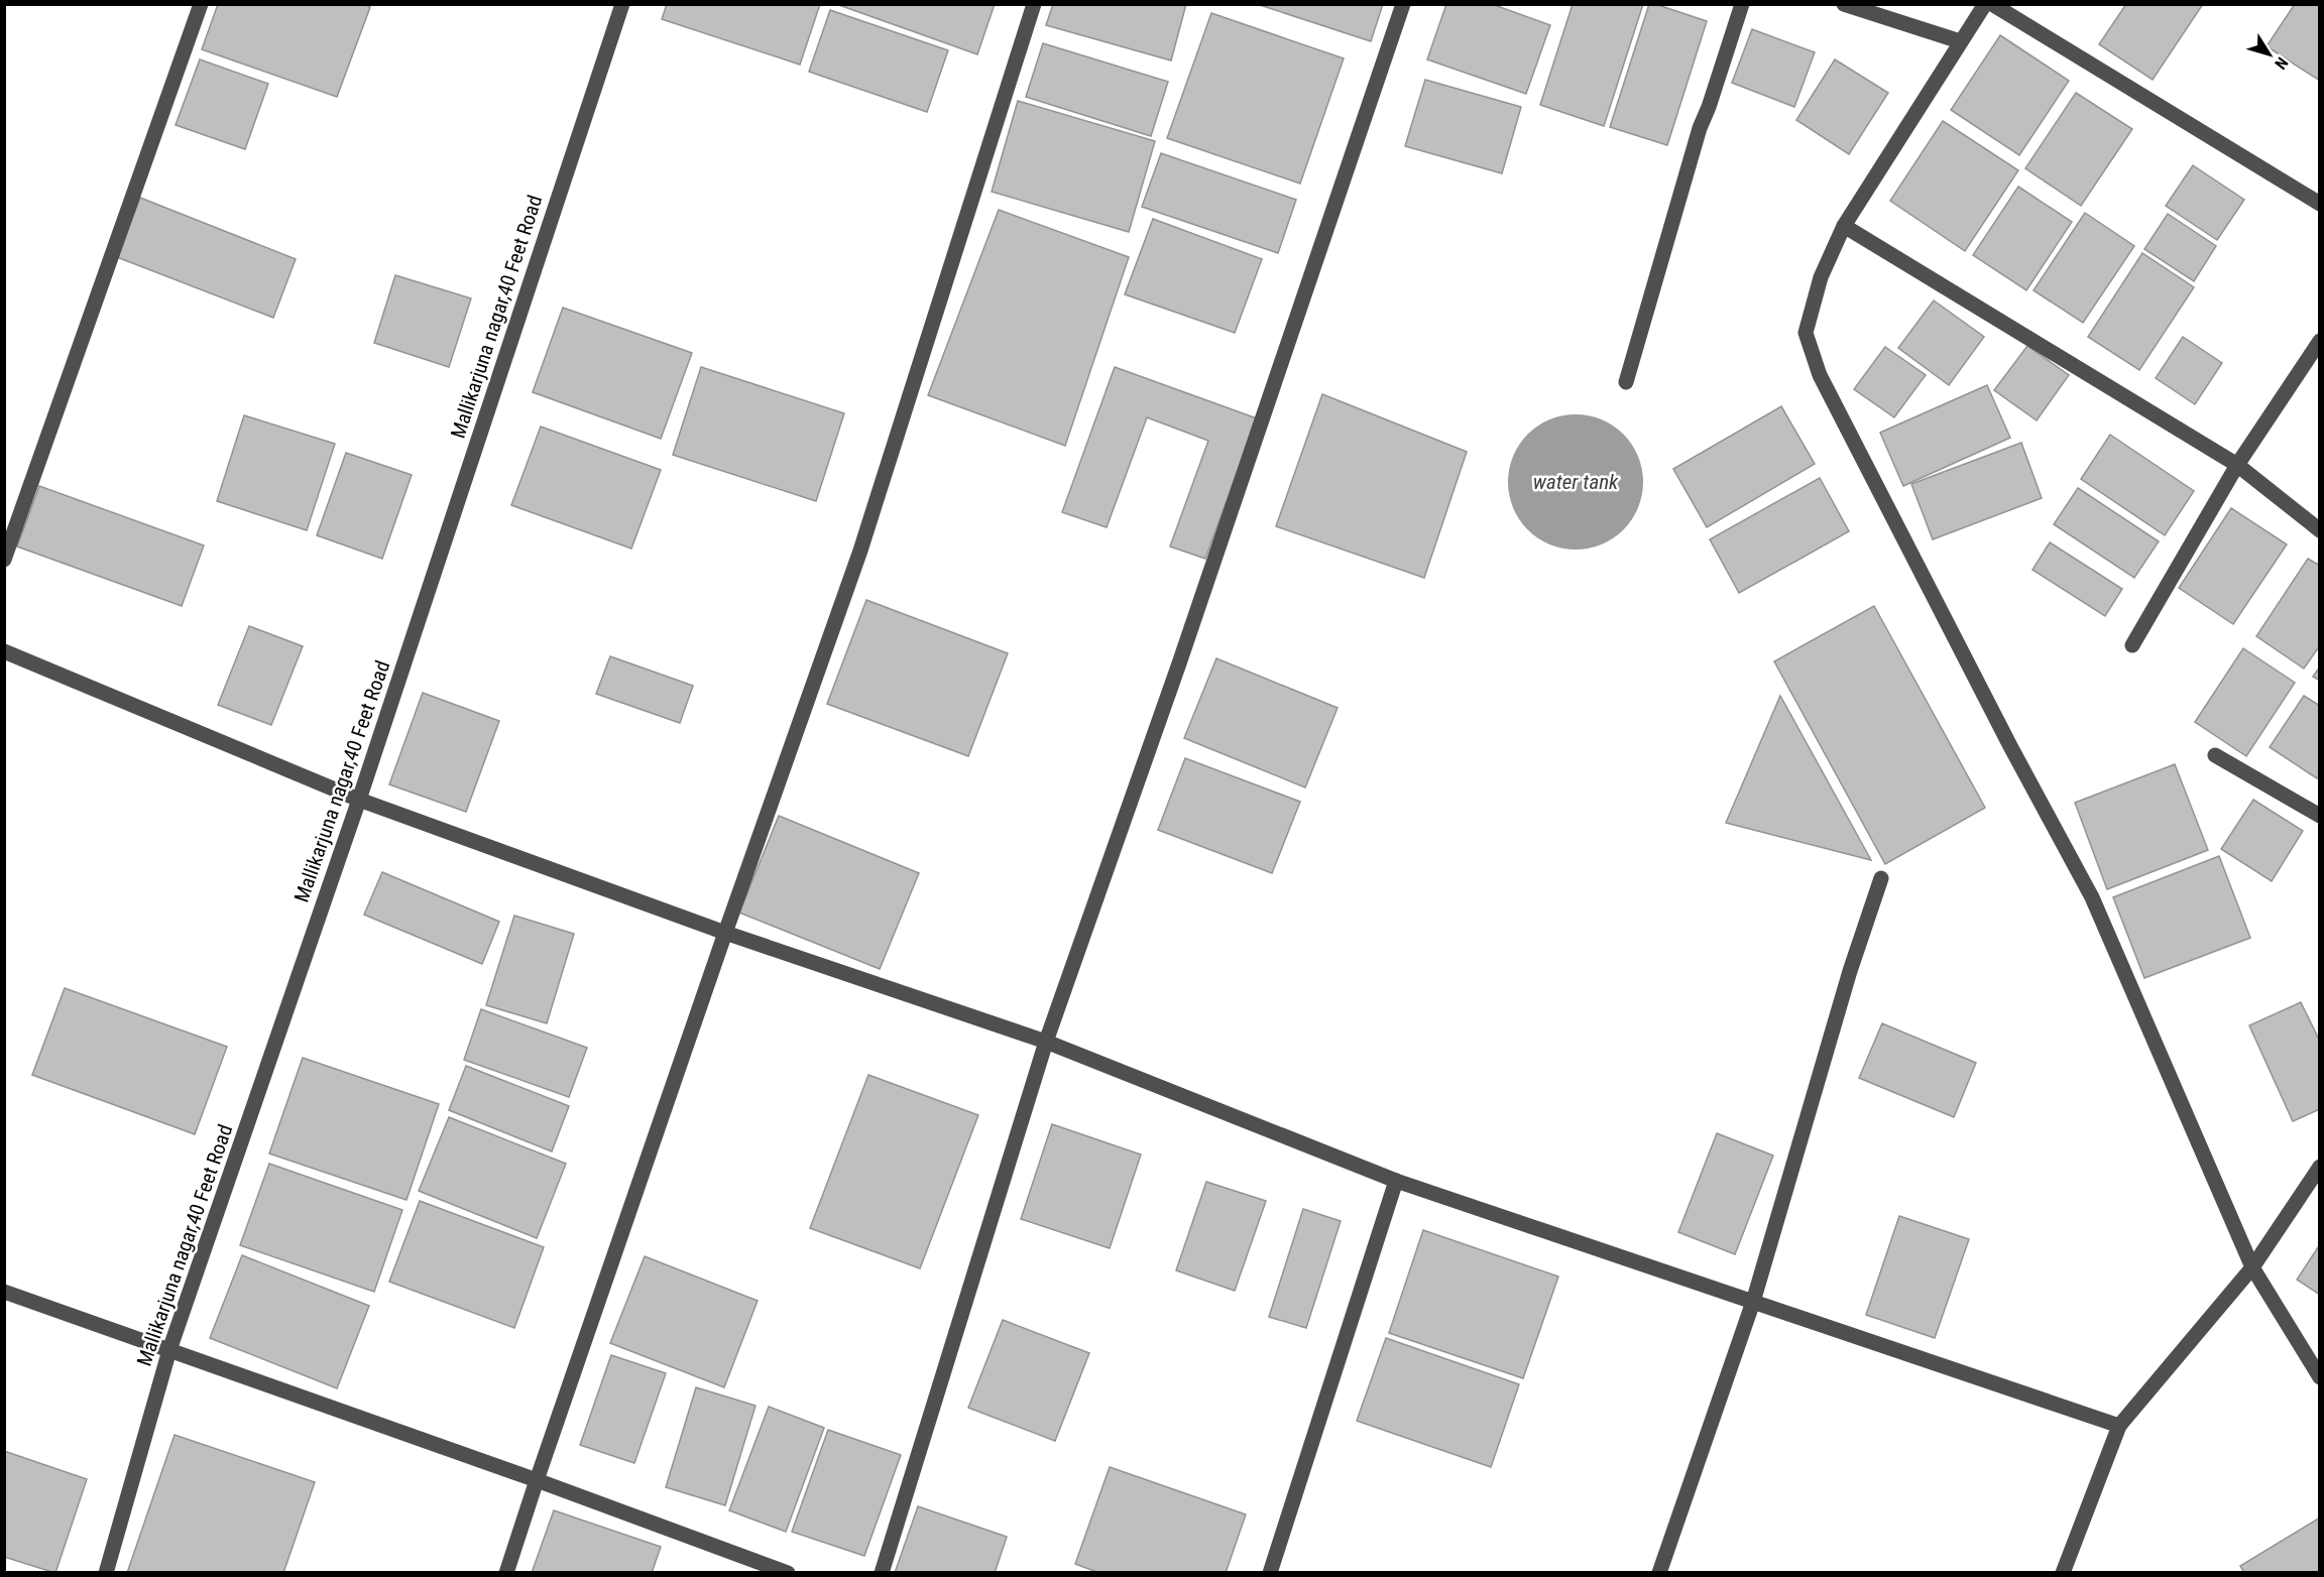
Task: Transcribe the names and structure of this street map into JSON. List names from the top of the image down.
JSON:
{
  "streets": {
    "street": ["Mallikarjuna nagar,40 Feet Road"]
  },
  "water": ["water tank"],
  "north": "bottom right"
}
